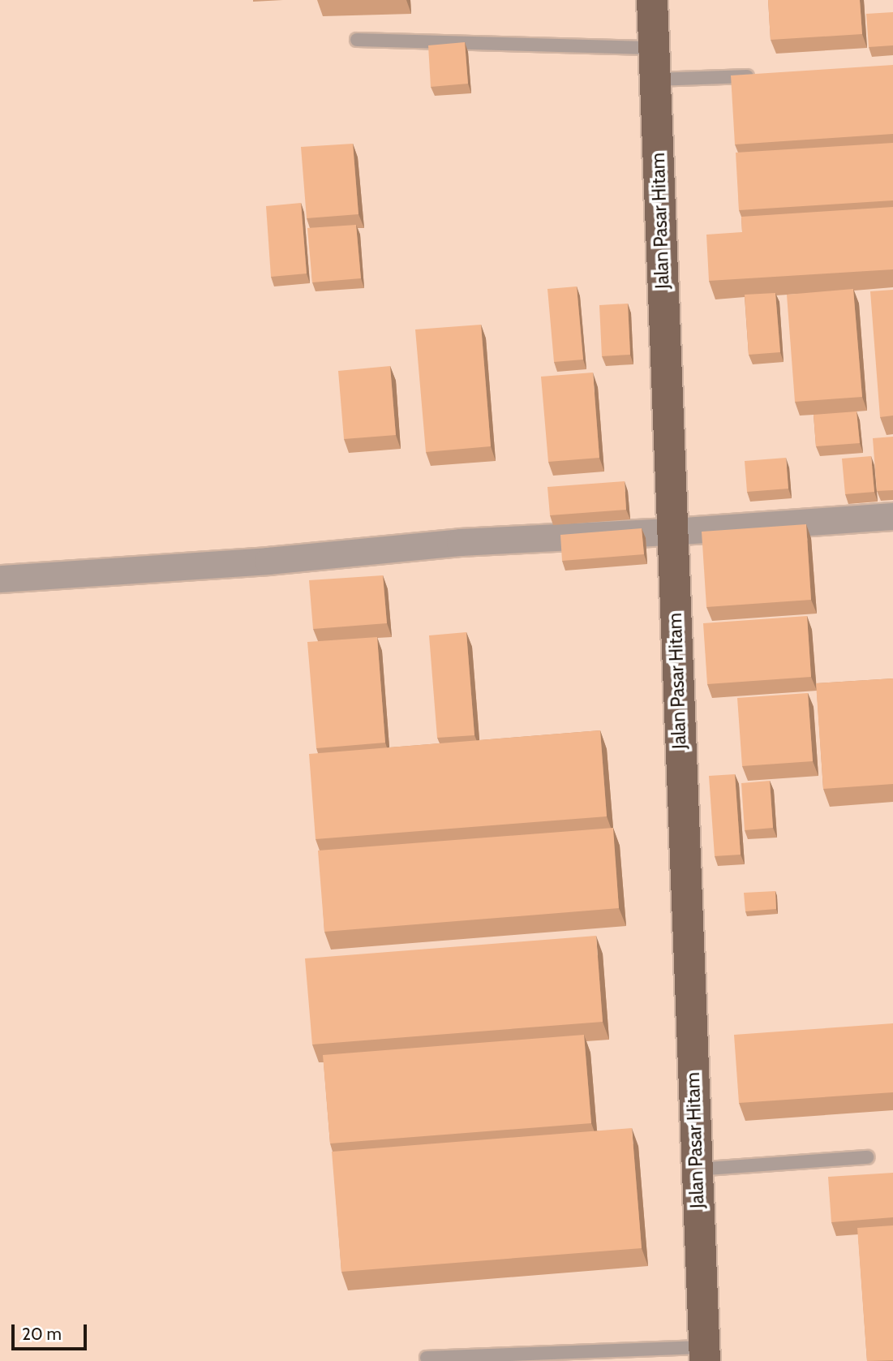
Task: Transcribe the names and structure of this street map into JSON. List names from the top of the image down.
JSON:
{
  "streets": {
    "main road": ["Jalan Pasar Hitam"]
  },
  "scale_bar": "20 m"
}
